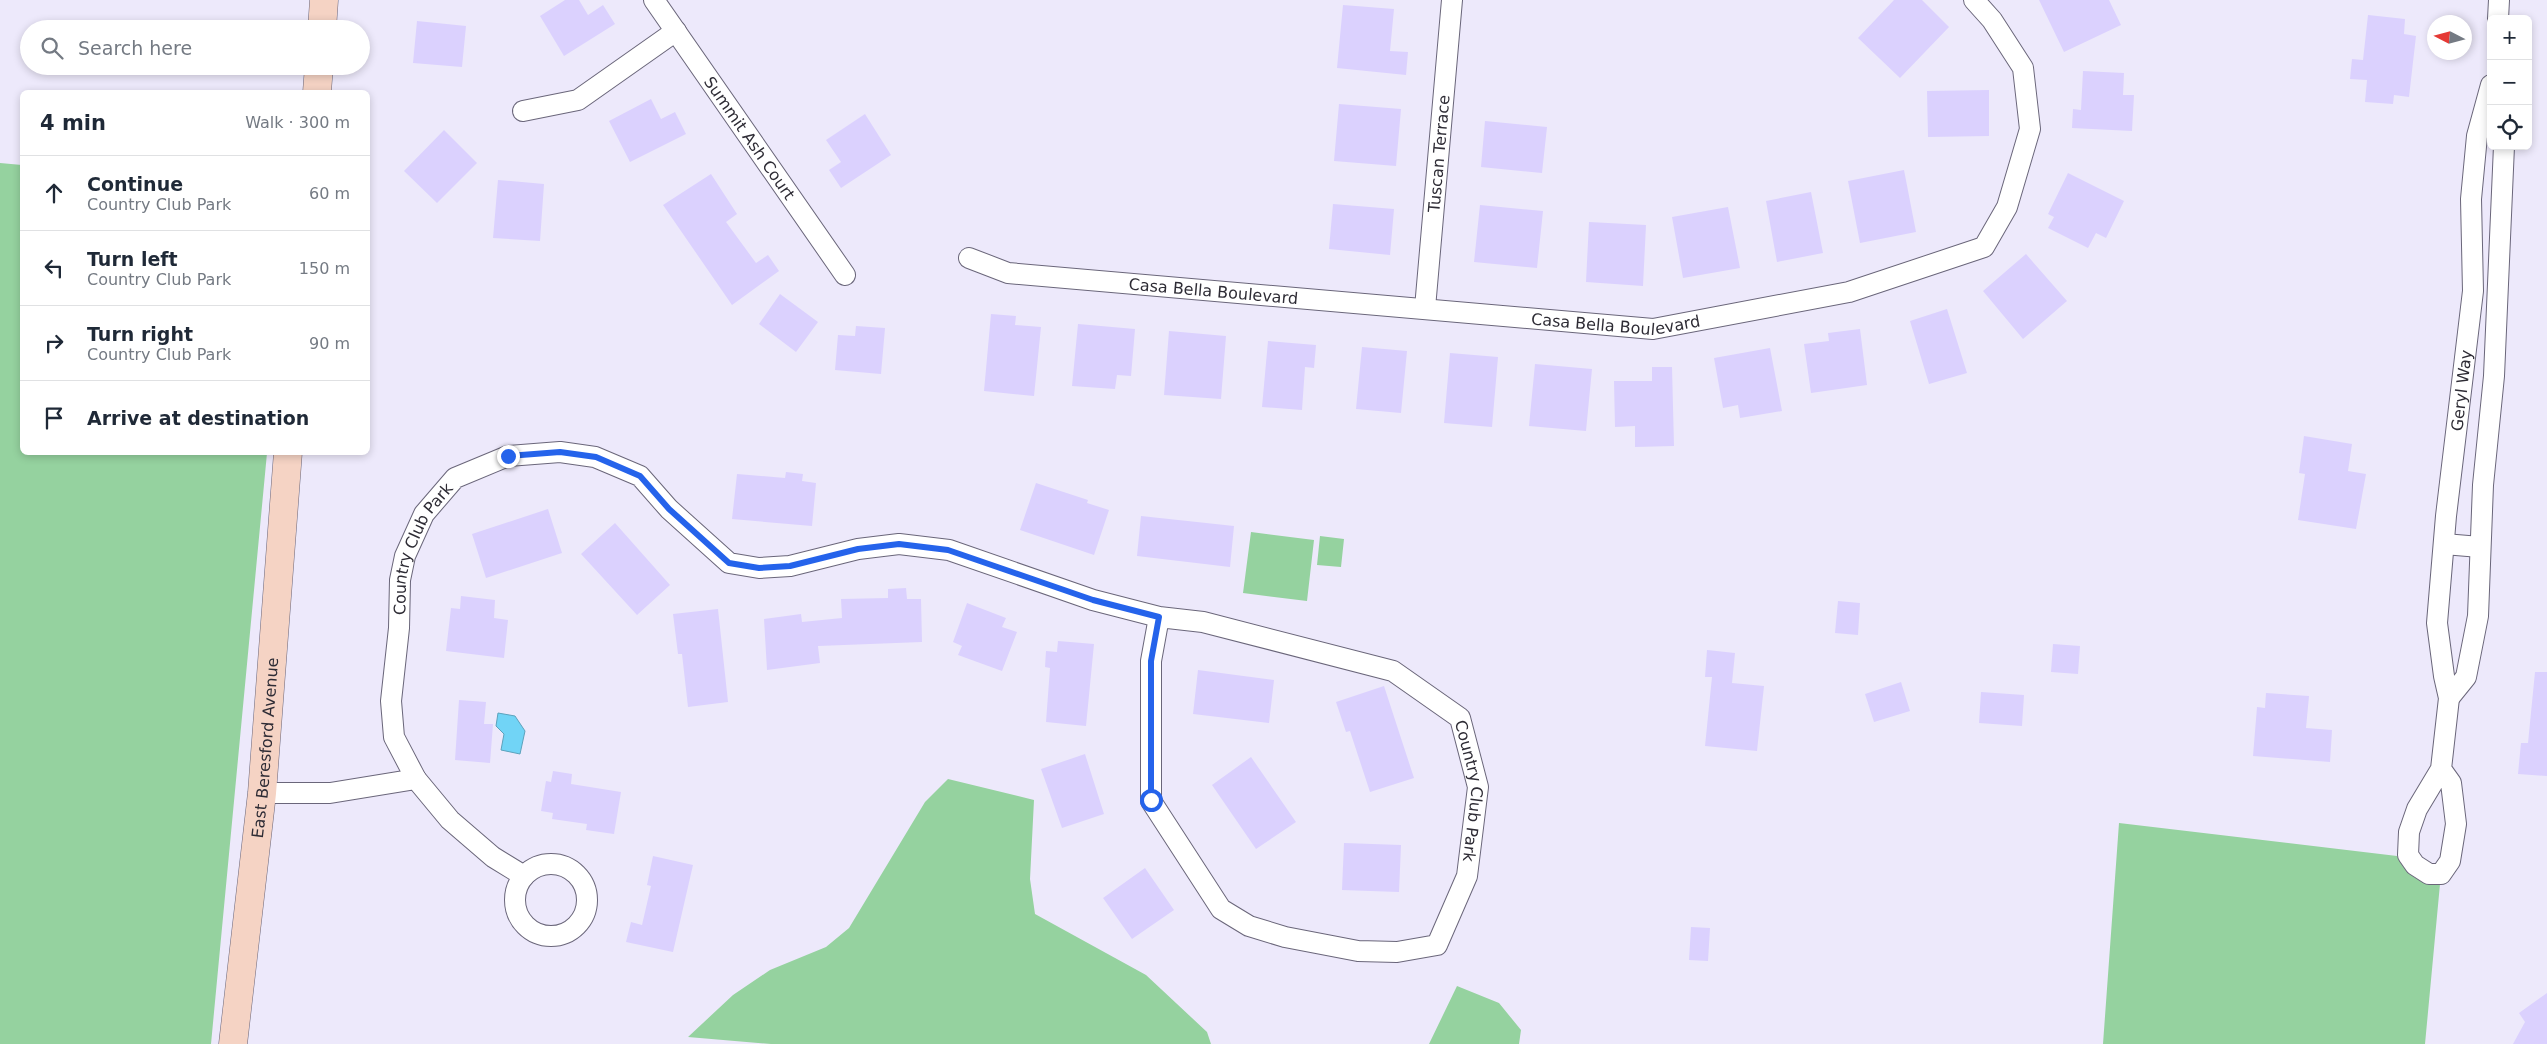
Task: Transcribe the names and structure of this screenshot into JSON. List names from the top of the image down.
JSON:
{
  "streets": {
    "street": [
      "Summit Ash Court",
      "Tuscan Terrace",
      "Casa Bella Boulevard",
      "Geryl Way",
      "Country Club Park",
      "East Beresford Avenue"
    ]
  },
  "crossings": [
    ["Tuscan Terrace", "Casa Bella Boulevard"]
  ],
  "north": "left",
  "page": {
    "map_buttons": ["+", "−"],
    "search": "Search here",
    "heading": ["4 min", "Walk · 300 m"],
    "list": [
      ["Continue", "Country Club Park", "60 m"],
      ["Turn left", "Country Club Park", "150 m"],
      ["Turn right", "Country Club Park", "90 m"],
      "Arrive at destination"
    ]
  }
}
